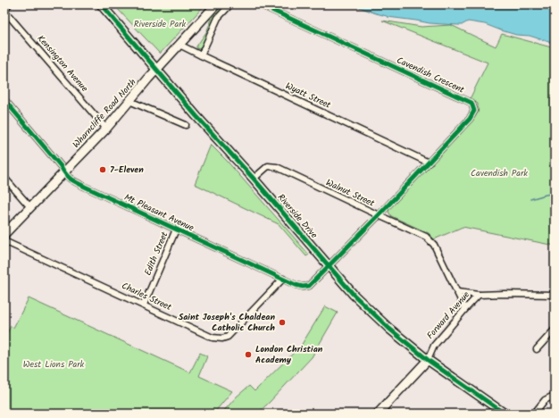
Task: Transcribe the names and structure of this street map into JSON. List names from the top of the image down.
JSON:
{
  "streets": {
    "main road": ["Wharncliffe Road North", "Riverside Drive"],
    "street": [
      "Kensington Avenue",
      "Cavendish Crescent",
      "Wyatt Street",
      "Walnut Street",
      "Mt Pleasant Avenue",
      "Edith Street",
      "Charles Street",
      "Forward Avenue"
    ]
  },
  "crossings": [
    ["Kensington Avenue", "Wharncliffe Road North"],
    ["Cavendish Crescent", "Wyatt Street"],
    ["Cavendish Crescent", "Walnut Street"],
    ["Cavendish Crescent", "Mt Pleasant Avenue"],
    ["Cavendish Crescent", "Riverside Drive"],
    ["Wyatt Street", "Wharncliffe Road North"],
    ["Wharncliffe Road North", "Mt Pleasant Avenue"],
    ["Wharncliffe Road North", "Riverside Drive"],
    ["Walnut Street", "Riverside Drive"],
    ["Walnut Street", "Forward Avenue"],
    ["Mt Pleasant Avenue", "Riverside Drive"],
    ["Mt Pleasant Avenue", "Edith Street"],
    ["Mt Pleasant Avenue", "Charles Street"],
    ["Riverside Drive", "Forward Avenue"],
    ["Edith Street", "Charles Street"]
  ],
  "parks": ["Riverside Park", "Cavendish Park", "West Lions Park"],
  "places": ["7-Eleven", "Saint Joseph's Chaldean Catholic Church", "London Christian Academy"]
}
